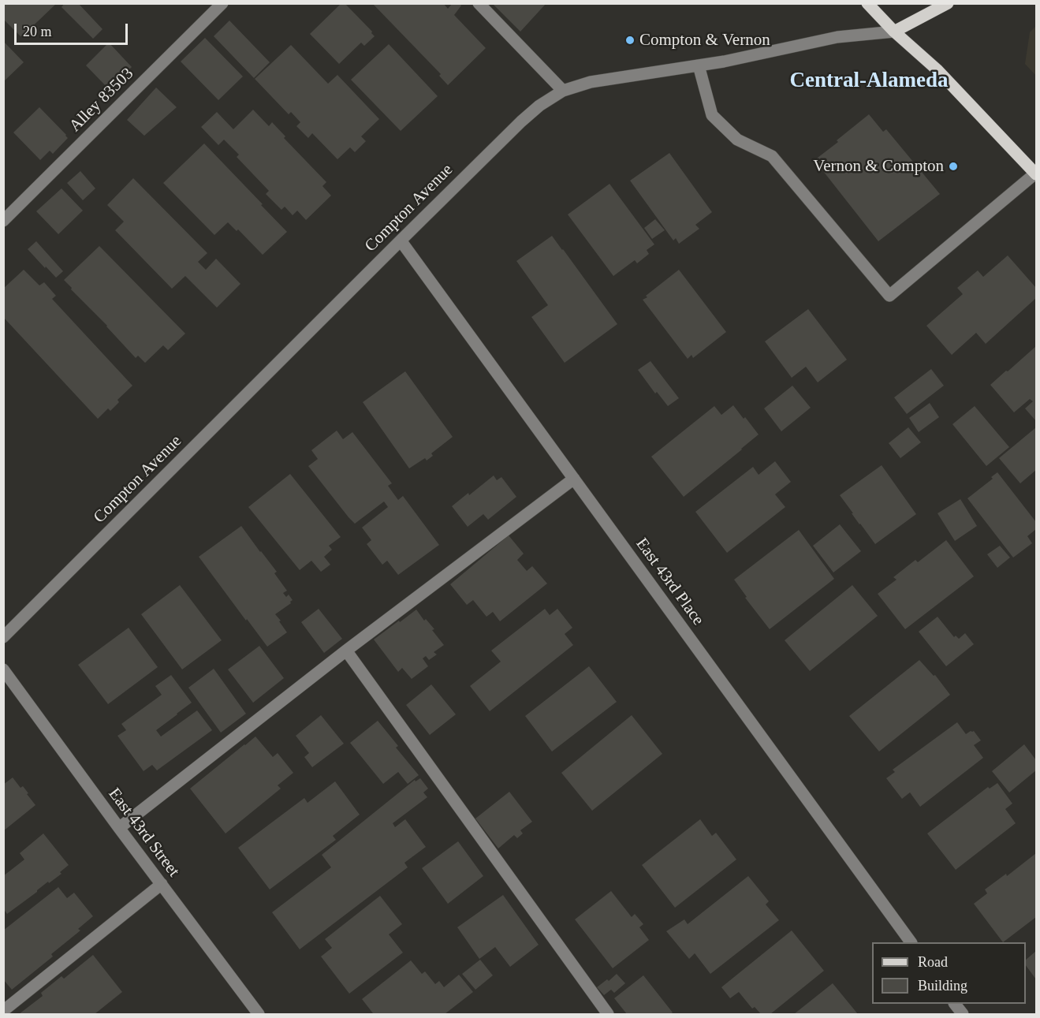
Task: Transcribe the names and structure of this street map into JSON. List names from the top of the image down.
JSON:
{
  "streets": {
    "main road": ["Compton Avenue"],
    "street": ["Alley 83503", "East 43rd Place", "East 43rd Street"]
  },
  "crossings": [
    ["Compton Avenue", "East 43rd Place"]
  ],
  "districts": ["Central-Alameda"],
  "places": ["Compton & Vernon", "Vernon & Compton"],
  "legend": ["Road", "Building"],
  "scale_bar": "20 m"
}
